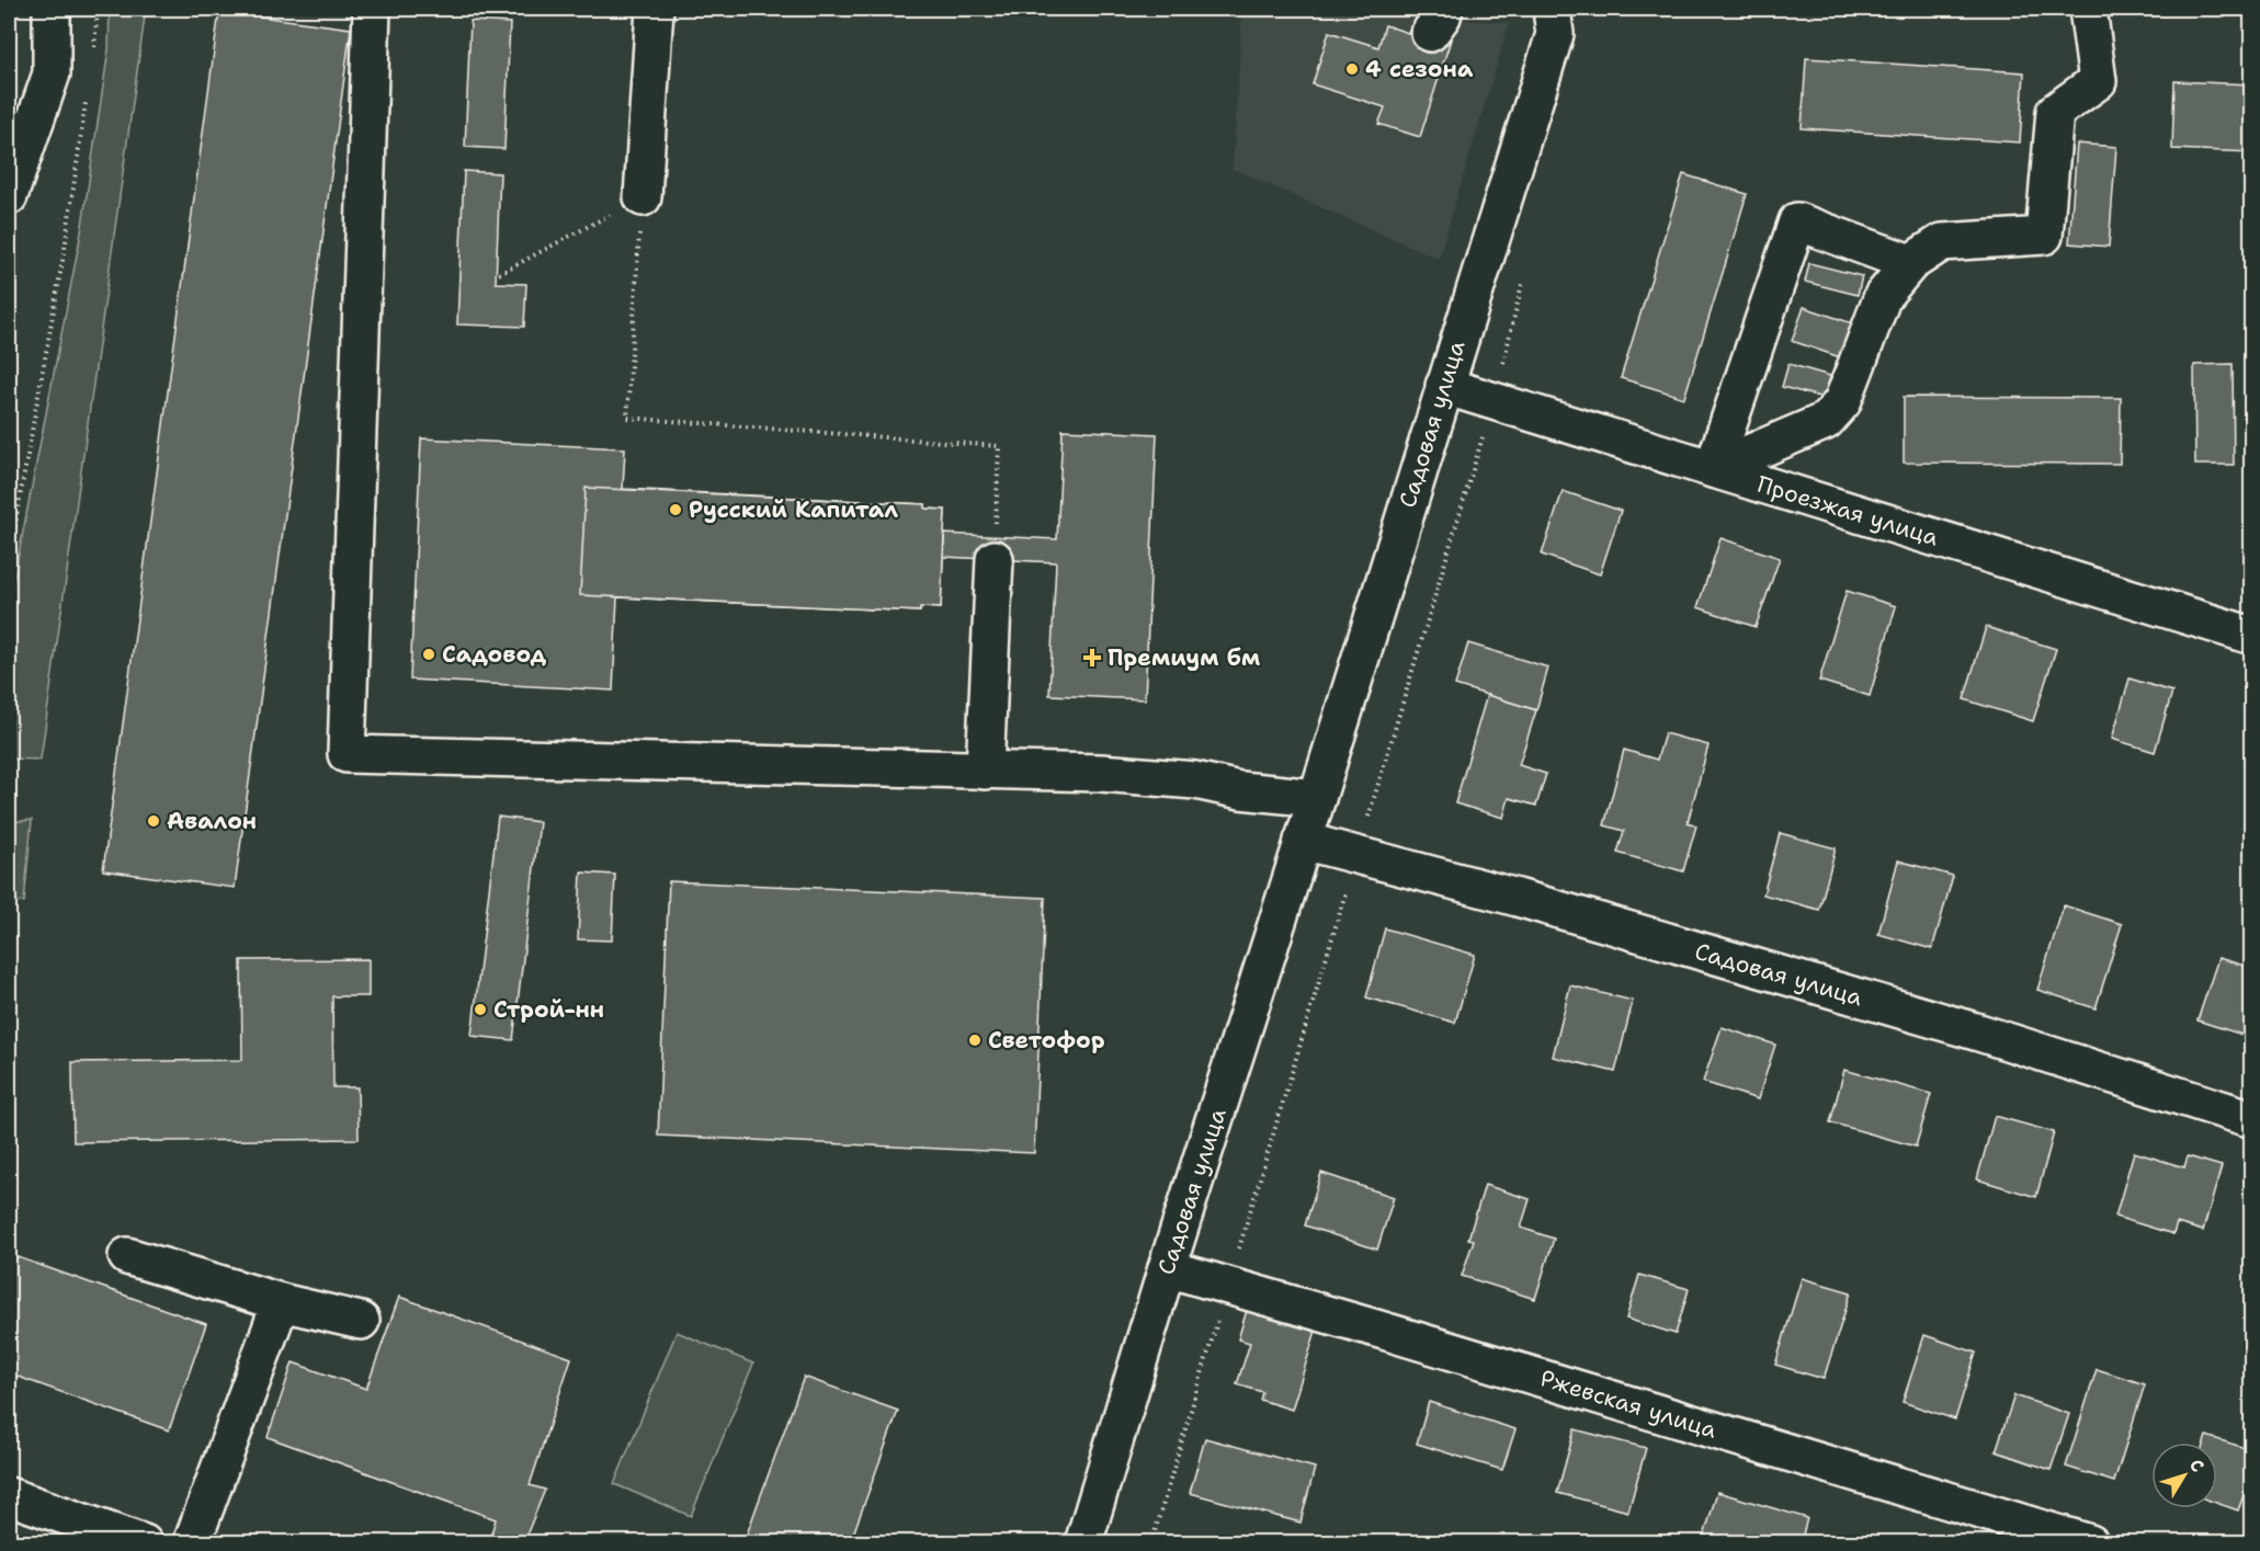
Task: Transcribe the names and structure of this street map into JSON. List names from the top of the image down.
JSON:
{
  "streets": {
    "street": ["Садовая улица", "Проезжая улица", "Ржевская улица"]
  },
  "crossings": [
    ["Садовая улица", "Проезжая улица"],
    ["Садовая улица", "Ржевская улица"]
  ],
  "places": {
    "other": [
      "4 сезона",
      "Русский Капитал",
      "Садовод",
      "Авалон",
      "Строй-нн",
      "Светофор"
    ],
    "health": ["Премиум бм"]
  },
  "north": "top right"
}
